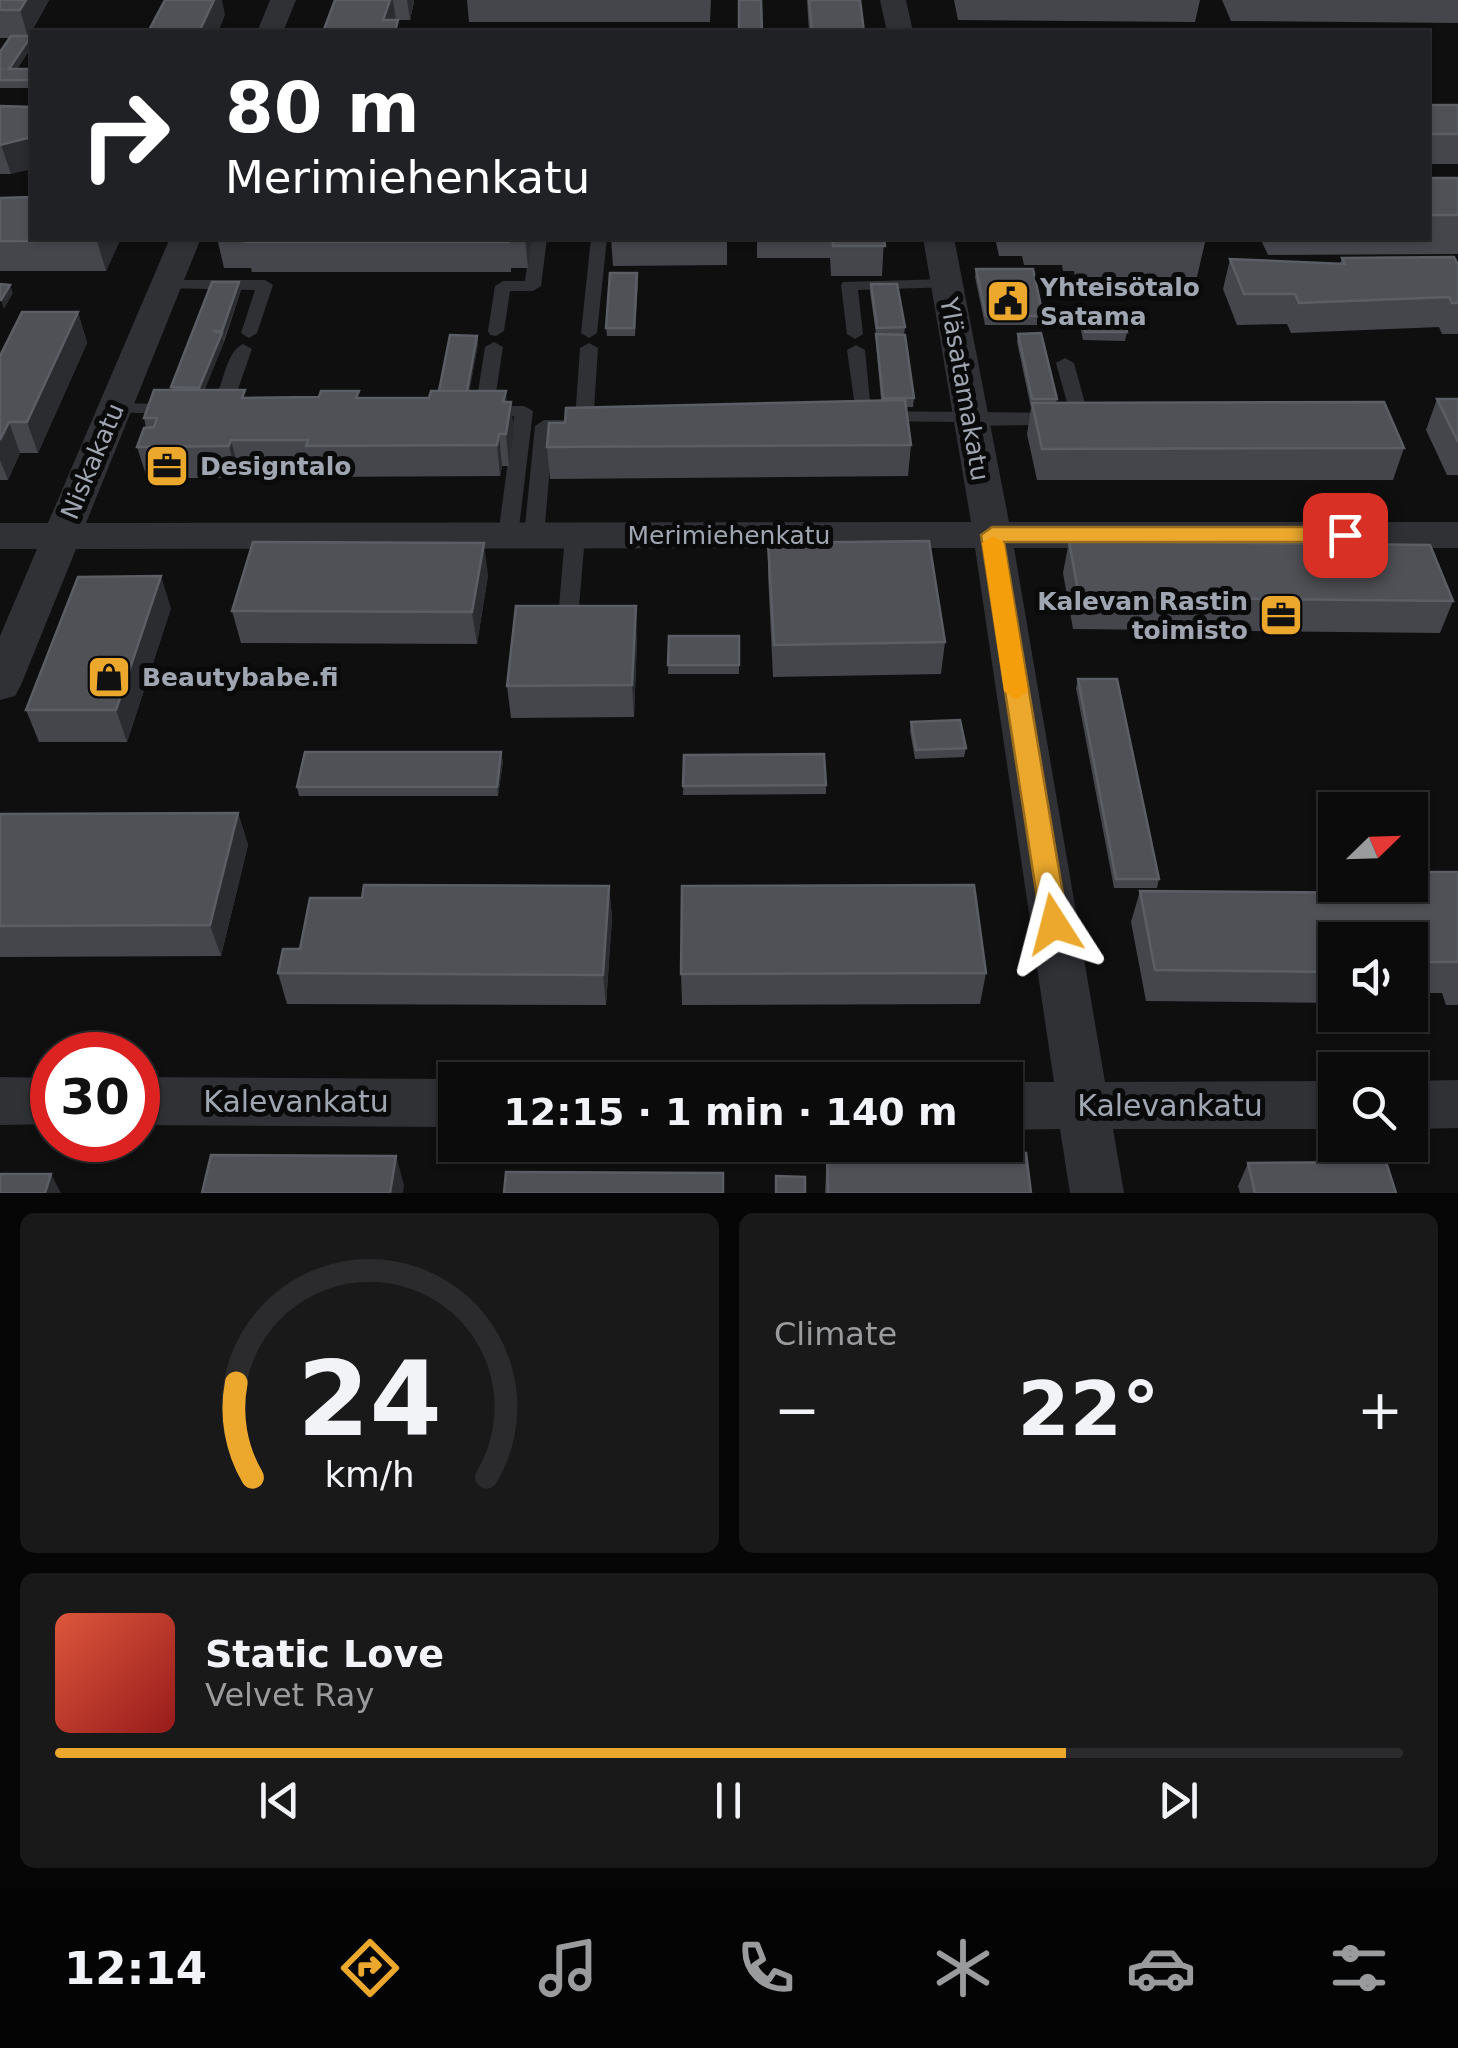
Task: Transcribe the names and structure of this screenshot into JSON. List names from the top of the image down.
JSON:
{
  "streets": {
    "street": [
      "Yläsatamakatu",
      "Niskakatu",
      "Merimiehenkatu",
      "Kalevankatu"
    ]
  },
  "crossings": [
    ["Yläsatamakatu", "Merimiehenkatu"],
    ["Yläsatamakatu", "Kalevankatu"],
    ["Niskakatu", "Merimiehenkatu"]
  ],
  "places": {
    "public building": ["Yhteisötalo Satama"],
    "office": ["Designtalo", "Kalevan Rastin toimisto"],
    "shop": ["Beautybabe.fi"]
  },
  "north": "top right",
  "page": {
    "turn": ["80 m", "Merimiehenkatu"],
    "limit": "30",
    "trip": "12:15 · 1 min · 140 m",
    "tile": "Climate",
    "heat": ["−", "22°", "+"],
    "song": ["Static Love", "Velvet Ray"],
    "tabs": "12:14",
    "gauge": ["24", "km/h"]
  }
}
